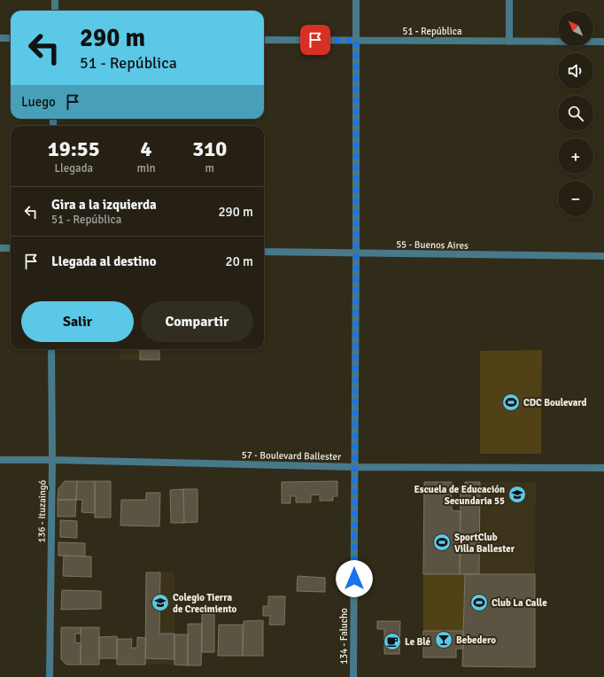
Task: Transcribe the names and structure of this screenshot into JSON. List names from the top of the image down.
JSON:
{
  "streets": {
    "street": [
      "51 - República",
      "55 - Buenos Aires",
      "57 - Boulevard Ballester",
      "136 - Ituzaingó",
      "134 - Falucho"
    ]
  },
  "crossings": [
    ["51 - República", "134 - Falucho"],
    ["55 - Buenos Aires", "134 - Falucho"],
    ["57 - Boulevard Ballester", "136 - Ituzaingó"],
    ["57 - Boulevard Ballester", "134 - Falucho"]
  ],
  "places": {
    "sports": ["CDC Boulevard", "SportClub Villa Ballester", "Club La Calle"],
    "school or university": ["Escuela de Educación Secundaria 55", "Colegio Tierra de Crecimiento"],
    "bar": ["Bebedero"],
    "cafe": ["Le Blé"]
  },
  "north": "top left",
  "page": {
    "map_buttons": ["+", "−"],
    "turn": ["290 m", "51 - República"],
    "then": "Luego",
    "eta": [
      "19:55",
      "Llegada",
      "4",
      "min",
      "310",
      "m"
    ],
    "list": [
      {
        "name": "Gira a la izquierda",
        "note": "51 - República",
        "value": "290 m"
      },
      {
        "name": "Llegada al destino",
        "value": "20 m"
      }
    ],
    "buttons": ["Salir", "Compartir"]
  }
}
